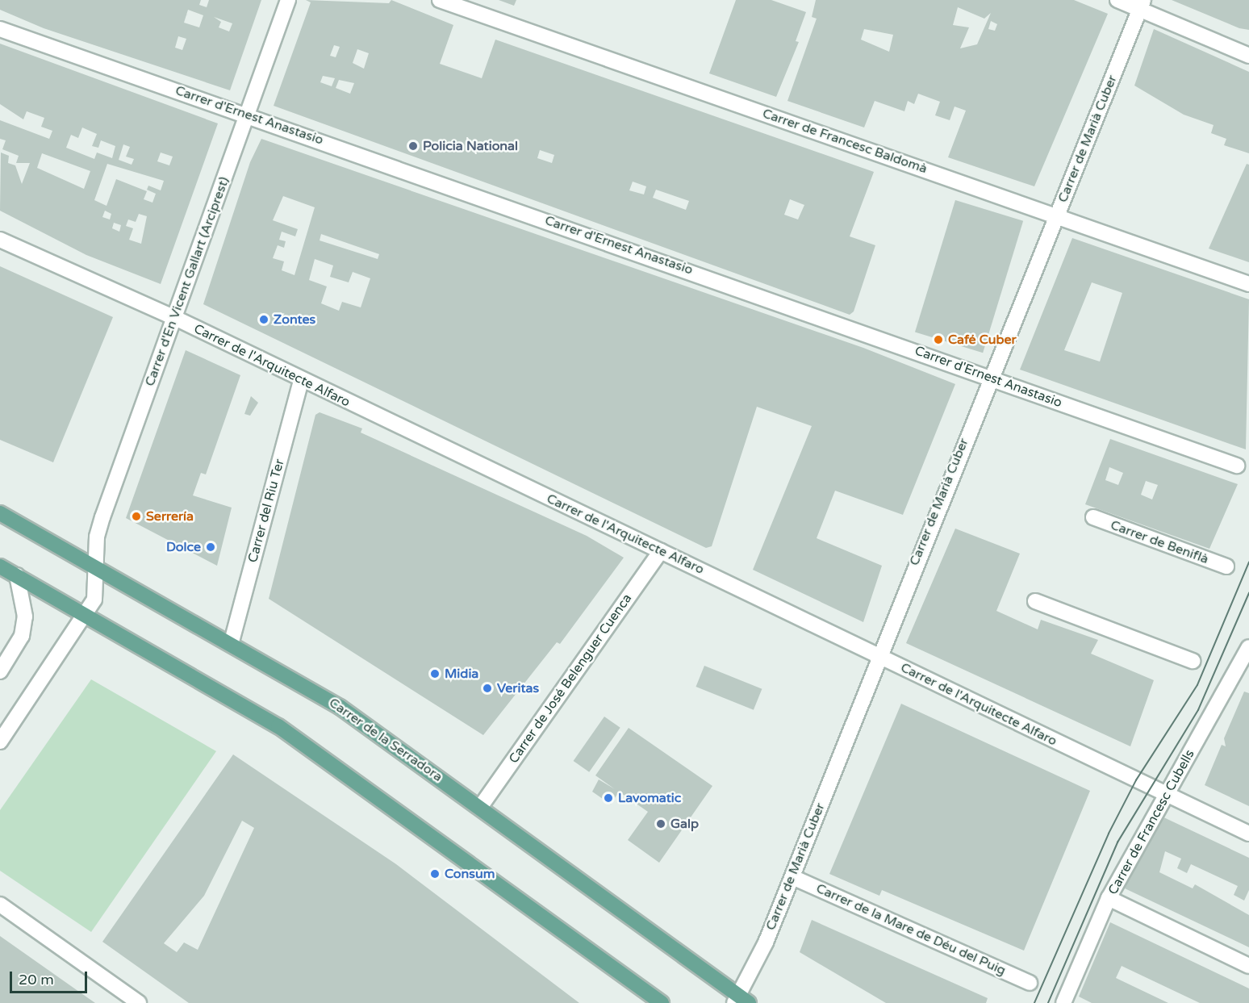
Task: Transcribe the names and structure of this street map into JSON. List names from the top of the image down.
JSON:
{
  "streets": {
    "main road": ["Carrer de la Serradora"],
    "street": [
      "Carrer d'Ernest Anastasio",
      "Carrer de Marià Cuber",
      "Carrer de Francesc Baldomà",
      "Carrer d'En Vicent Gallart (Arciprest)",
      "Carrer de l'Arquitecte Alfaro",
      "Carrer del Riu Ter",
      "Carrer de Beniflà",
      "Carrer de José Belenguer Cuenca",
      "Carrer de Francesc Cubells",
      "Carrer de la Mare de Déu del Puig"
    ]
  },
  "crossings": [
    ["Carrer d'Ernest Anastasio", "Carrer de Marià Cuber"],
    ["Carrer d'Ernest Anastasio", "Carrer d'En Vicent Gallart (Arciprest)"],
    ["Carrer de Marià Cuber", "Carrer de Francesc Baldomà"],
    ["Carrer de Marià Cuber", "Carrer de l'Arquitecte Alfaro"],
    ["Carrer de Marià Cuber", "Carrer de la Serradora"],
    ["Carrer de Marià Cuber", "Carrer de la Mare de Déu del Puig"],
    ["Carrer d'En Vicent Gallart (Arciprest)", "Carrer de l'Arquitecte Alfaro"],
    ["Carrer d'En Vicent Gallart (Arciprest)", "Carrer de la Serradora"],
    ["Carrer de l'Arquitecte Alfaro", "Carrer del Riu Ter"],
    ["Carrer de l'Arquitecte Alfaro", "Carrer de José Belenguer Cuenca"],
    ["Carrer de l'Arquitecte Alfaro", "Carrer de Francesc Cubells"],
    ["Carrer del Riu Ter", "Carrer de la Serradora"],
    ["Carrer de José Belenguer Cuenca", "Carrer de la Serradora"]
  ],
  "places": [
    "Policia National",
    "Zontes",
    "Café Cuber",
    "Serrería",
    "Dolce",
    "Midia",
    "Veritas",
    "Lavomatic",
    "Galp",
    "Consum"
  ],
  "scale_bar": "20 m"
}
